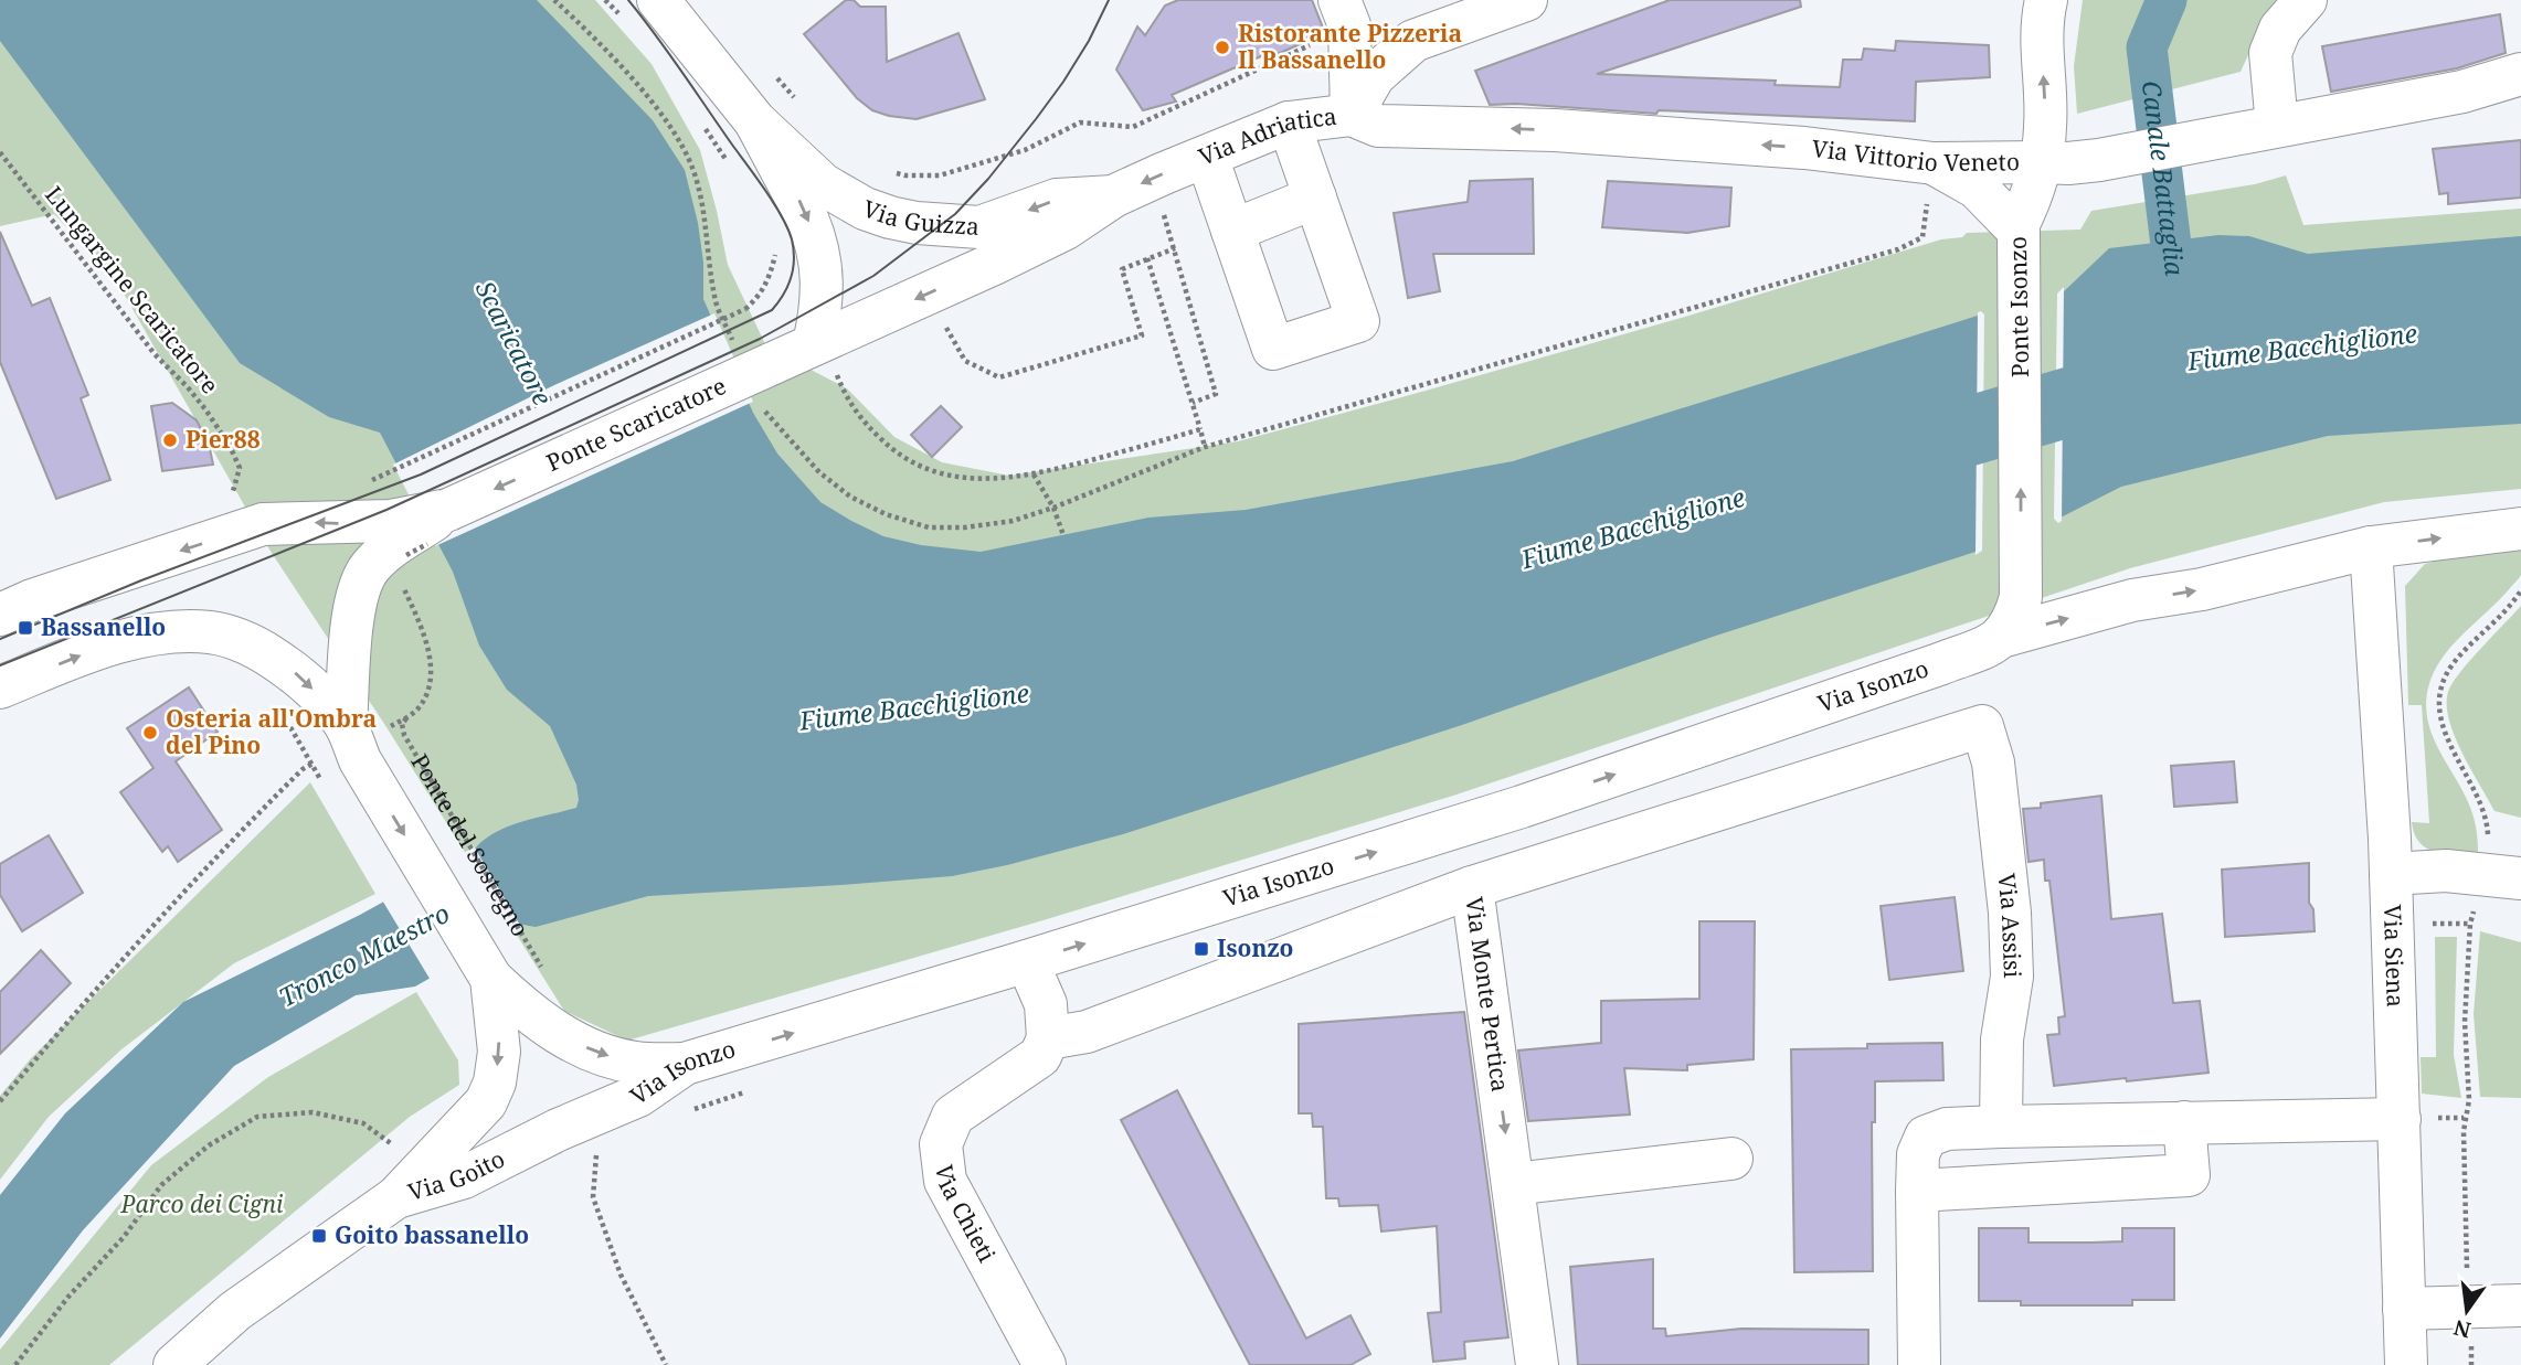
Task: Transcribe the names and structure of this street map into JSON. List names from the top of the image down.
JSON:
{
  "streets": {
    "main road": [
      "Via Adriatica",
      "Via Vittorio Veneto",
      "Via Guizza",
      "Ponte Isonzo",
      "Ponte Scaricatore",
      "Via Isonzo",
      "Via Assisi",
      "Via Siena",
      "Via Monte Pertica",
      "Via Goito",
      "Via Chieti"
    ],
    "path": ["Lungargine Scaricatore", "Ponte del Sostegno"]
  },
  "crossings": [
    ["Via Adriatica", "Via Vittorio Veneto"],
    ["Via Adriatica", "Via Guizza"],
    ["Via Adriatica", "Ponte Scaricatore"],
    ["Via Vittorio Veneto", "Ponte Isonzo"],
    ["Via Guizza", "Ponte Scaricatore"],
    ["Ponte Isonzo", "Via Isonzo"],
    ["Via Isonzo", "Via Siena"],
    ["Via Isonzo", "Via Goito"],
    ["Via Assisi", "Via Monte Pertica"],
    ["Via Monte Pertica", "Via Chieti"]
  ],
  "one_way": [
    "Via Vittorio Veneto",
    "Ponte Isonzo",
    "Ponte Scaricatore",
    "Via Isonzo"
  ],
  "water": [
    "Canale Battaglia",
    "Scaricatore",
    "Fiume Bacchiglione",
    "Tronco Maestro"
  ],
  "parks": ["Parco dei Cigni"],
  "places": {
    "other": ["Ristorante Pizzeria Il Bassanello", "Pier88", "Osteria all'Ombra del Pino"],
    "transit": ["Bassanello", "Isonzo", "Goito bassanello"]
  },
  "north": "bottom"
}
